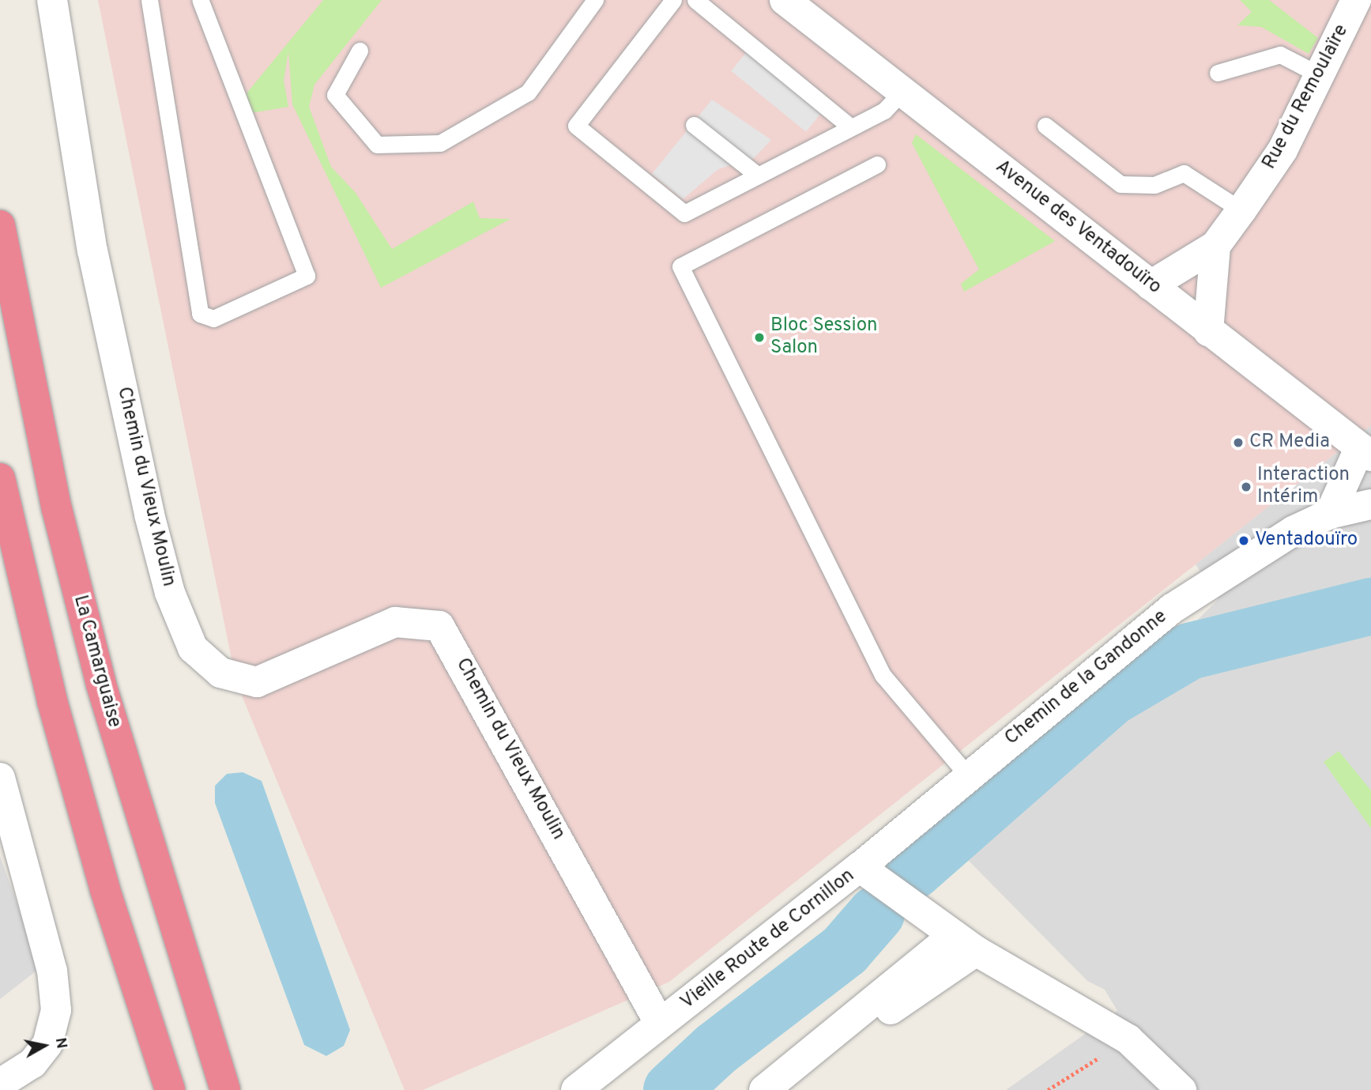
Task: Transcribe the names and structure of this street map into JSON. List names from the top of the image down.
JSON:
{
  "streets": {
    "highway": ["La Camarguaise"],
    "street": [
      "Rue du Remoulaïre",
      "Avenue des Ventadouïro",
      "Chemin du Vieux Moulin",
      "Chemin de la Gandonne",
      "Vieille Route de Cornillon"
    ]
  },
  "crossings": [
    ["Rue du Remoulaïre", "Avenue des Ventadouïro"],
    ["Chemin du Vieux Moulin", "Vieille Route de Cornillon"],
    ["Chemin de la Gandonne", "Vieille Route de Cornillon"]
  ],
  "places": [
    "Bloc Session Salon",
    "CR Media",
    "Interaction Intérim",
    "Ventadouïro"
  ],
  "north": "right"
}
